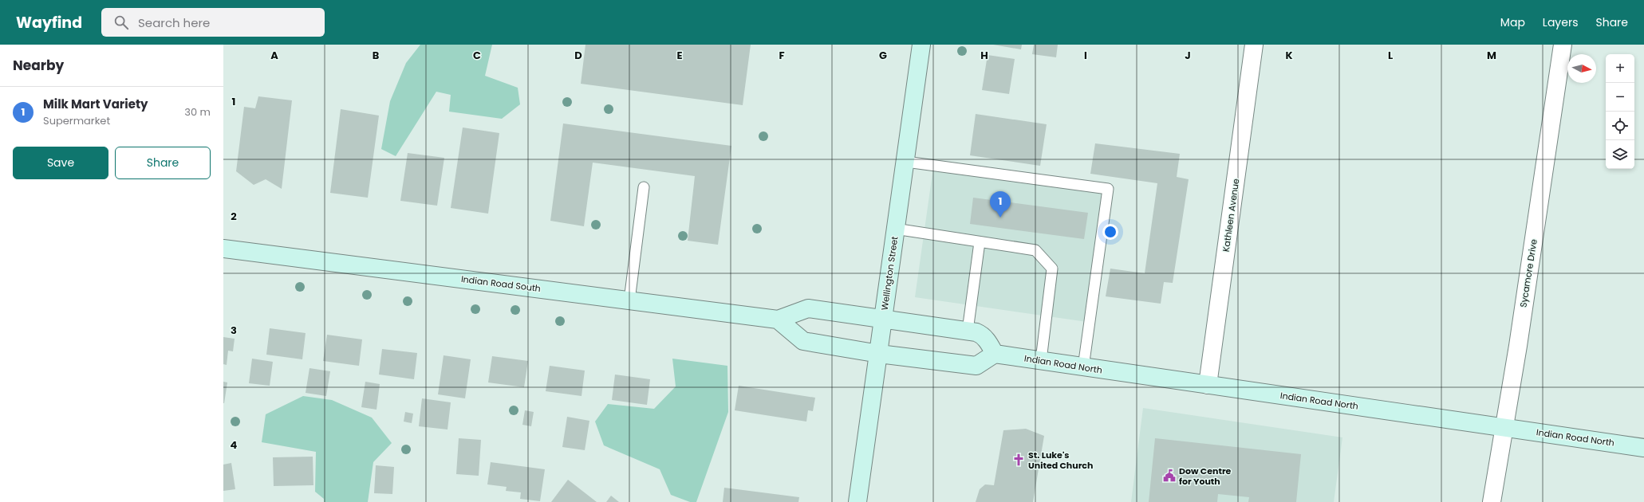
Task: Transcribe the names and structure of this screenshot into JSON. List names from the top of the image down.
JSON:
{
  "streets": {
    "main road": ["Wellington Street", "Indian Road South", "Indian Road North"],
    "street": ["Kathleen Avenue", "Sycamore Drive"]
  },
  "crossings": [
    ["Kathleen Avenue", "Indian Road North"],
    ["Wellington Street", "Indian Road South"],
    ["Sycamore Drive", "Indian Road North"]
  ],
  "places": {
    "church": ["St. Luke's United Church"],
    "public building": ["Dow Centre for Youth"]
  },
  "north": "right",
  "page": {
    "header": "Wayfind",
    "search": "Search here",
    "nav": ["Map", "Layers", "Share"],
    "heading": "Nearby",
    "map_buttons": ["+", "−"],
    "list": [
      {
        "mark": "1",
        "name": "Milk Mart Variety",
        "note": "Supermarket",
        "value": "30 m"
      }
    ],
    "buttons": ["Save", "Share"],
    "pins": "1"
  },
  "grid": {
    "columns": [
      "A",
      "B",
      "C",
      "D",
      "E",
      "F",
      "G",
      "H",
      "I",
      "J",
      "K",
      "L",
      "M"
    ],
    "rows": [
      "1",
      "2",
      "3",
      "4"
    ]
  }
}
